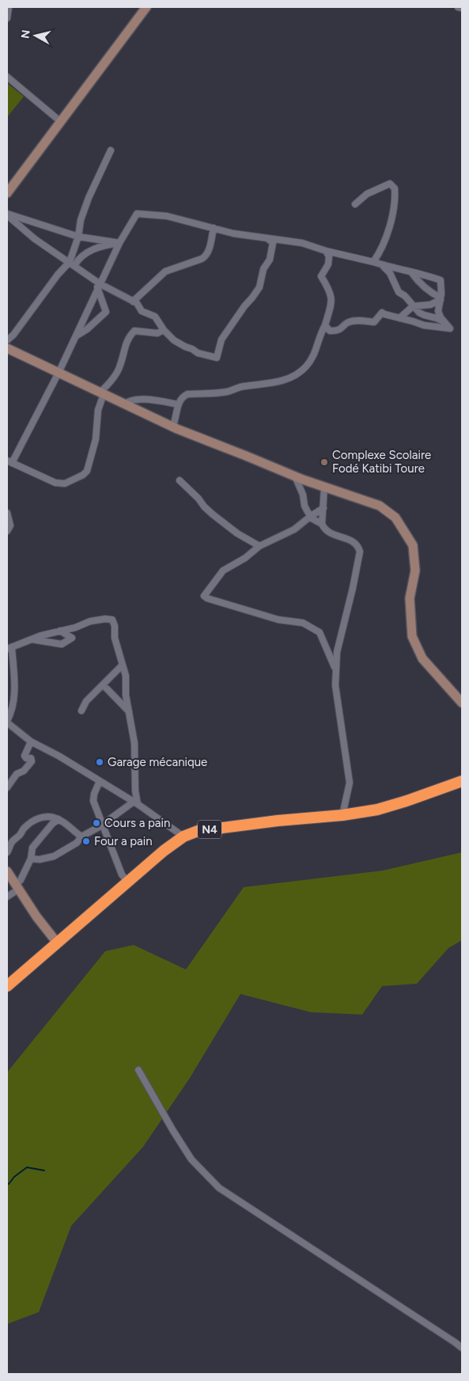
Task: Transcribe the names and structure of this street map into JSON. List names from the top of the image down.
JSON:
{
  "streets": {
    "highway": ["N4"]
  },
  "places": [
    "Complexe Scolaire Fodé Katibi Toure",
    "Garage mécanique",
    "Cours a pain",
    "Four a pain"
  ],
  "north": "left"
}
